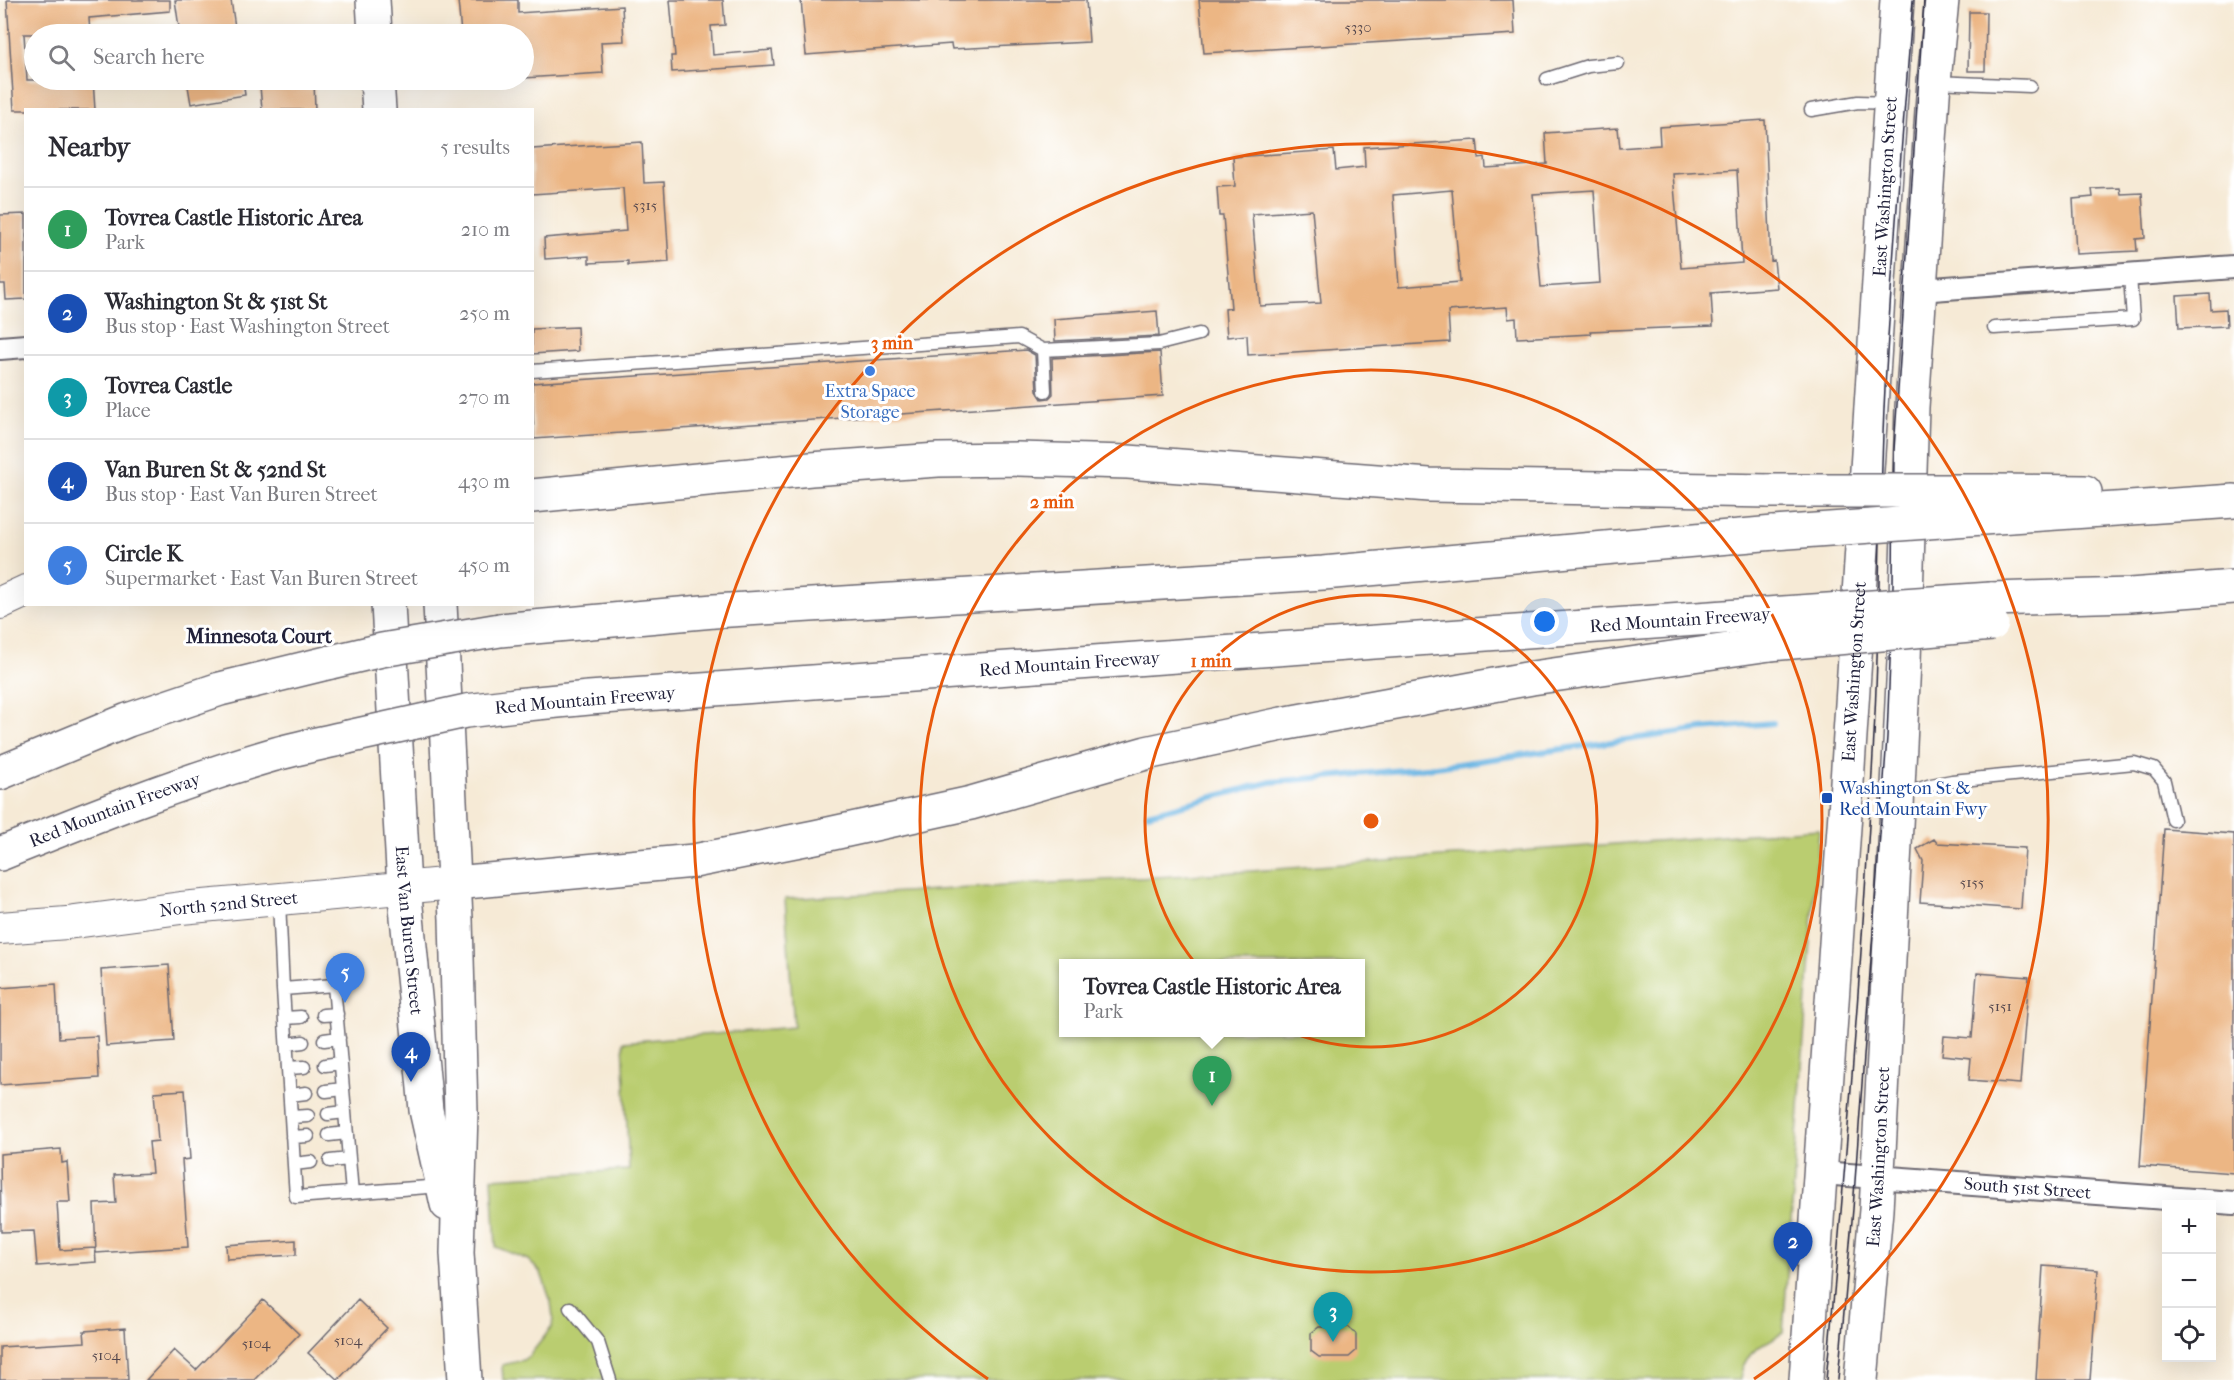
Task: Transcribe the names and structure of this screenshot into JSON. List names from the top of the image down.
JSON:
{
  "streets": {
    "main road": [
      "East Washington Street",
      "Red Mountain Freeway",
      "North 52nd Street",
      "East Van Buren Street"
    ],
    "street": ["South 51st Street"]
  },
  "crossings": [
    ["East Washington Street", "South 51st Street"],
    ["North 52nd Street", "East Van Buren Street"]
  ],
  "districts": ["Minnesota Court"],
  "places": {
    "other": ["Extra Space Storage"],
    "transit": ["Washington St & Red Mountain Fwy"]
  },
  "house_numbers": [
    "5330",
    "5315",
    "5155",
    "5151",
    "5104",
    "5104",
    "5104"
  ],
  "page": {
    "search": "Search here",
    "heading": ["Nearby", "5 results"],
    "list": [
      {
        "mark": "1",
        "name": "Tovrea Castle Historic Area",
        "note": "Park",
        "value": "210 m"
      },
      {
        "mark": "2",
        "name": "Washington St & 51st St",
        "note": "Bus stop · East Washington Street",
        "value": "250 m"
      },
      {
        "mark": "3",
        "name": "Tovrea Castle",
        "note": "Place",
        "value": "270 m"
      },
      {
        "mark": "4",
        "name": "Van Buren St & 52nd St",
        "note": "Bus stop · East Van Buren Street",
        "value": "430 m"
      },
      {
        "mark": "5",
        "name": "Circle K",
        "note": "Supermarket · East Van Buren Street",
        "value": "450 m"
      }
    ],
    "pins": [
      "5",
      "4",
      "1",
      "2",
      "3"
    ],
    "popup": ["Tovrea Castle Historic Area", "Park"],
    "map_buttons": ["+", "−"]
  },
  "rings": ["3 min", "2 min", "1 min"]
}
